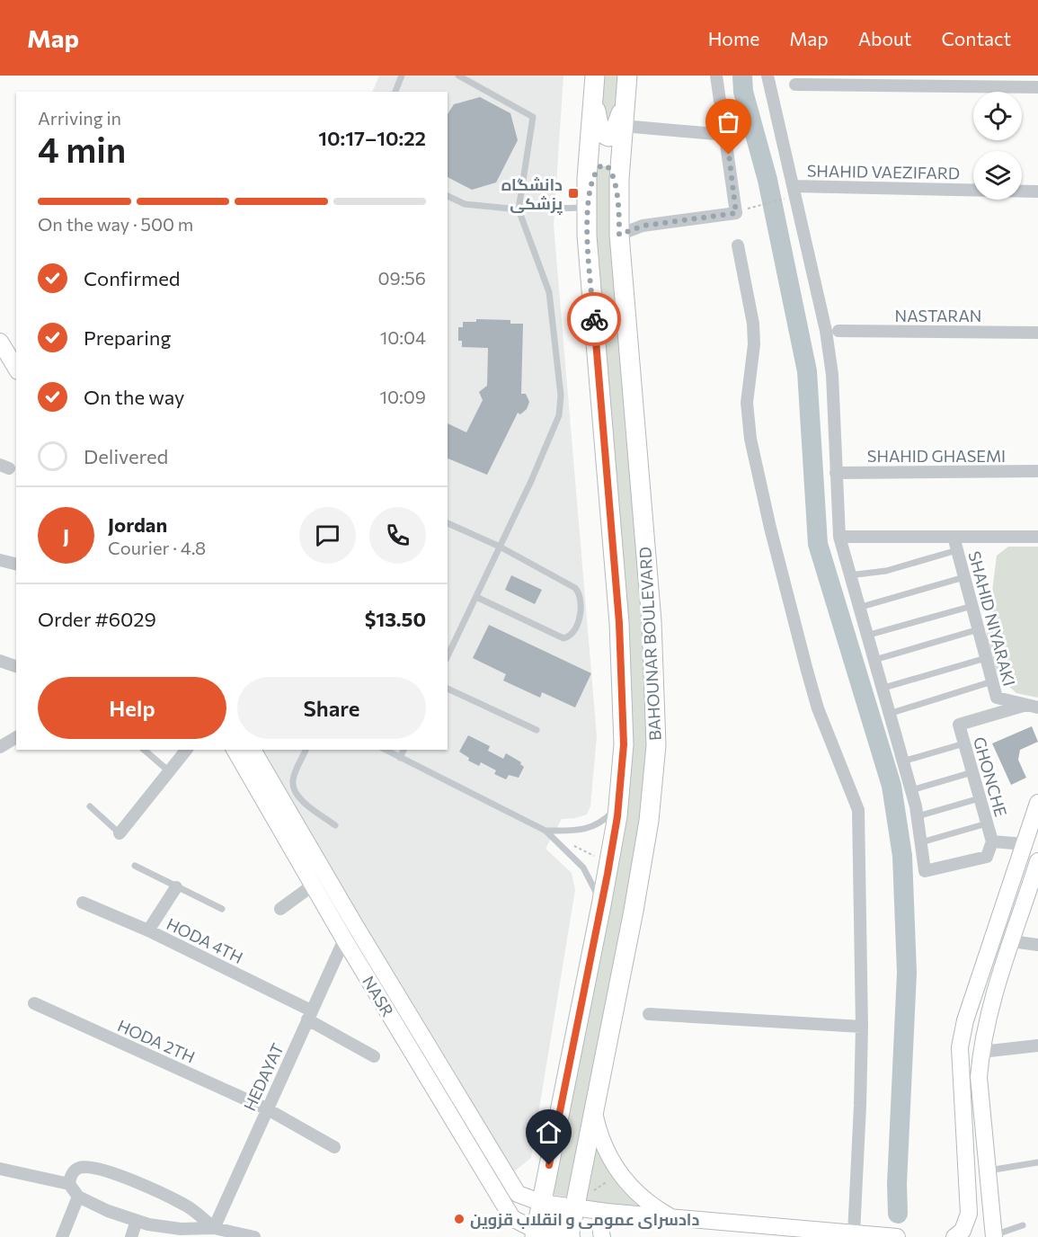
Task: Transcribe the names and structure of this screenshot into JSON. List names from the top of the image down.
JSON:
{
  "streets": {
    "main road": ["BAHOUNAR BOULEVARD", "NASR"],
    "street": [
      "SHAHID VAEZIFARD",
      "NASTARAN",
      "SHAHID GHASEMI",
      "SHAHID NIYARAKI",
      "GHONCHE",
      "HODA 4TH",
      "HODA 2TH",
      "HEDAYAT"
    ]
  },
  "crossings": [
    ["SHAHID NIYARAKI", "GHONCHE"],
    ["BAHOUNAR BOULEVARD", "NASR"],
    ["HODA 4TH", "HEDAYAT"],
    ["NASR", "HEDAYAT"],
    ["HODA 2TH", "HEDAYAT"]
  ],
  "places": {
    "transit": ["دانشگاه پزشکی"],
    "other": ["دادسرای عمومی و انقلاب قزوین"]
  },
  "page": {
    "header": "Map",
    "nav": [
      "Home",
      "Map",
      "About",
      "Contact"
    ],
    "heading": ["4 min", "Arriving in", "10:17–10:22"],
    "panel": [
      "Jordan",
      "Courier · 4.8",
      "Order #6029",
      "$13.50"
    ],
    "bar": "On the way · 500 m",
    "list": [
      ["Confirmed", "09:56"],
      ["Preparing", "10:04"],
      ["On the way", "10:09"],
      "Delivered"
    ],
    "round": "J",
    "buttons": ["Help", "Share"]
  }
}
